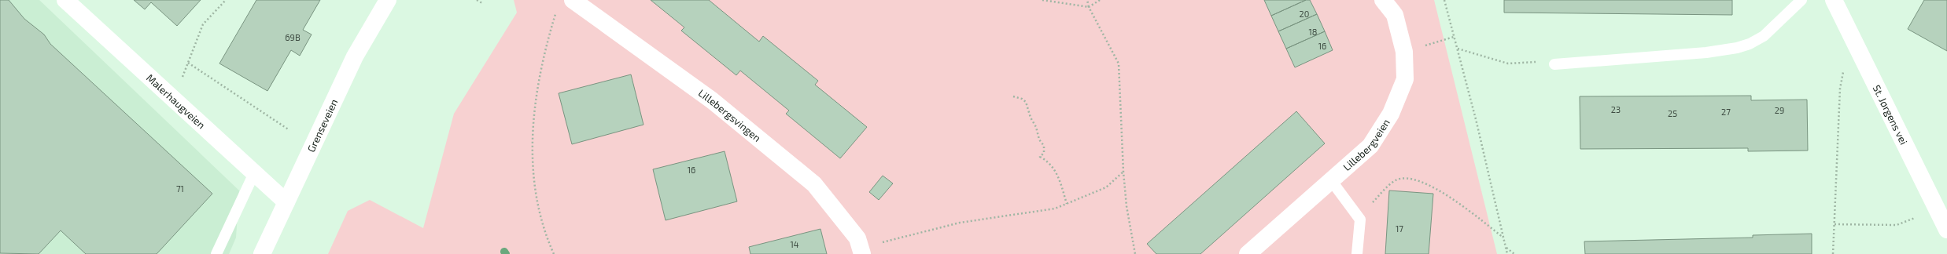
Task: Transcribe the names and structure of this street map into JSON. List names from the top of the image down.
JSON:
{
  "streets": {
    "street": [
      "Malerhaugveien",
      "St. Jørgens vei",
      "Lillebergsvingen",
      "Grenseveien",
      "Lillebergveien"
    ]
  },
  "crossings": [
    ["Malerhaugveien", "Grenseveien"]
  ],
  "house_numbers": [
    "20",
    "18",
    "69B",
    "16",
    "23",
    "29",
    "27",
    "25",
    "16",
    "71",
    "17",
    "14"
  ]
}
